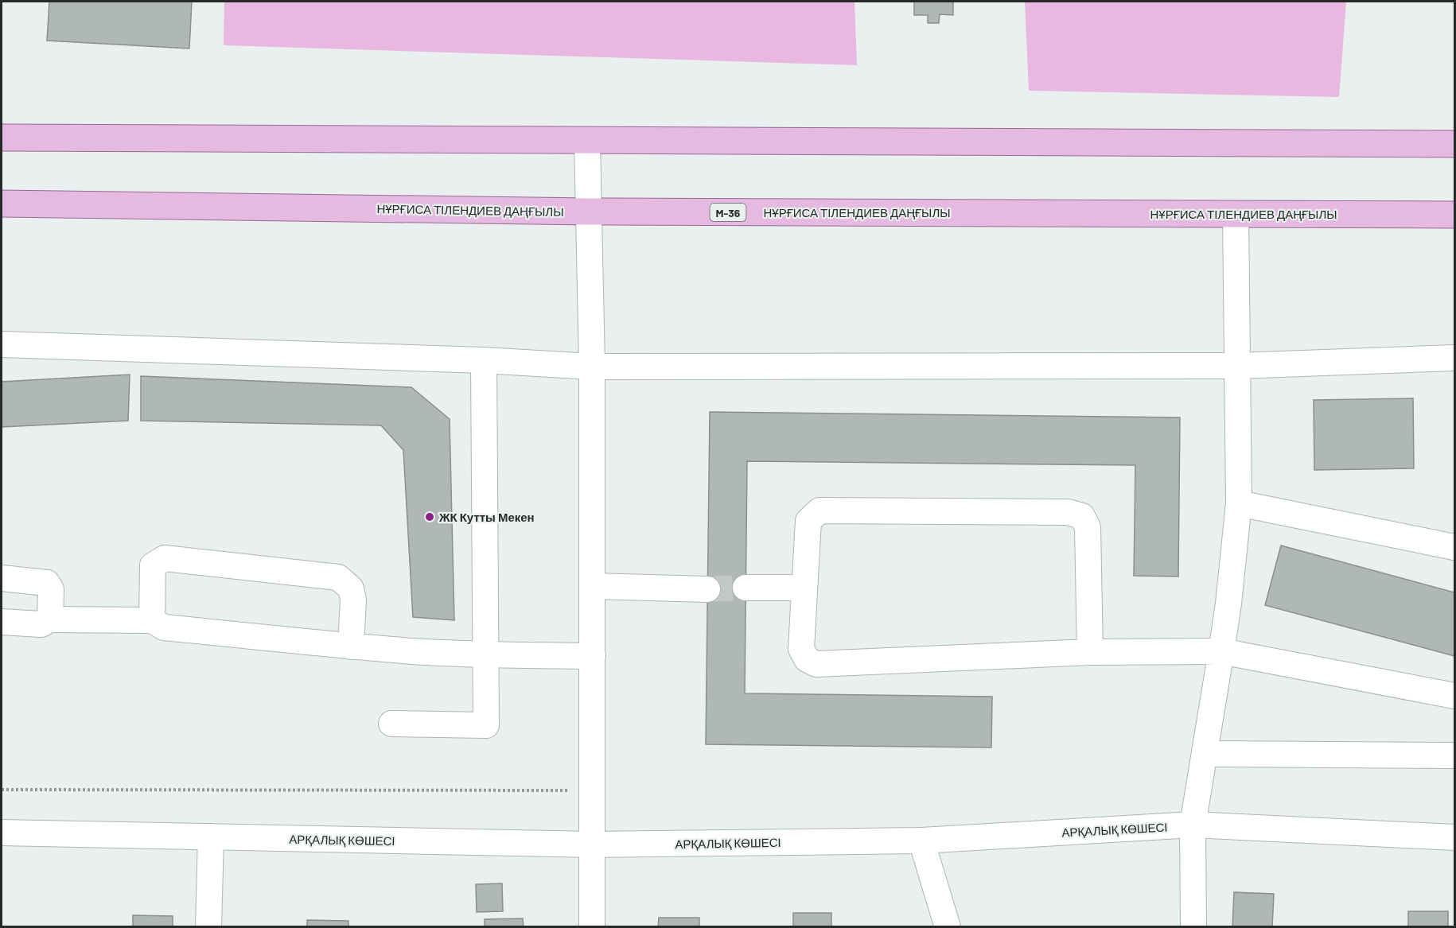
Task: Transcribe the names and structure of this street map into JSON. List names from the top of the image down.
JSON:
{
  "streets": {
    "main road": ["НҰРҒИСА ТІЛЕНДИЕВ ДАҢҒЫЛЫ", "M-36"],
    "street": ["АРҚАЛЫҚ КӨШЕСІ"]
  },
  "places": ["ЖК Кутты Мекен"]
}
